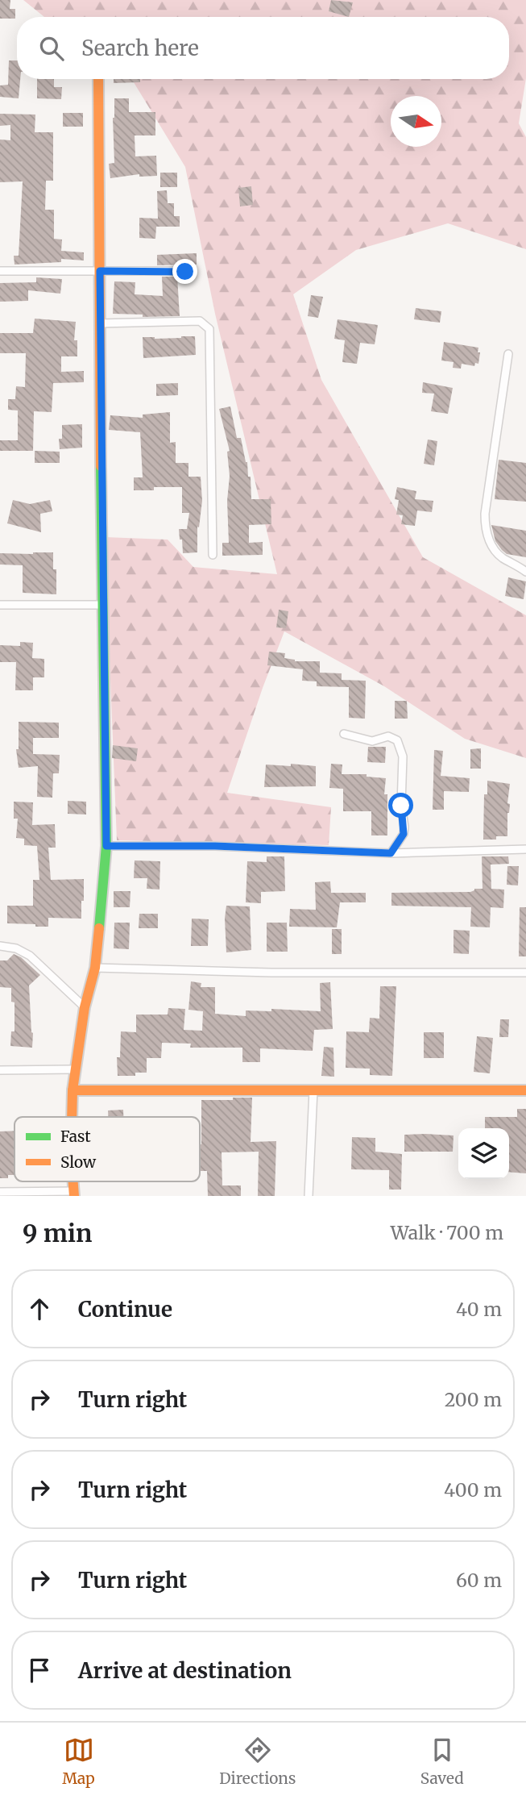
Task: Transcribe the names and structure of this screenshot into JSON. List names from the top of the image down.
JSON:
{
  "legend": ["Fast", "Slow"],
  "north": "right",
  "page": {
    "search": "Search here",
    "heading": ["9 min", "Walk · 700 m"],
    "list": [
      ["Continue", "40 m"],
      ["Turn right", "200 m"],
      ["Turn right", "400 m"],
      ["Turn right", "60 m"],
      "Arrive at destination"
    ],
    "nav": ["Map", "Directions", "Saved"]
  }
}
